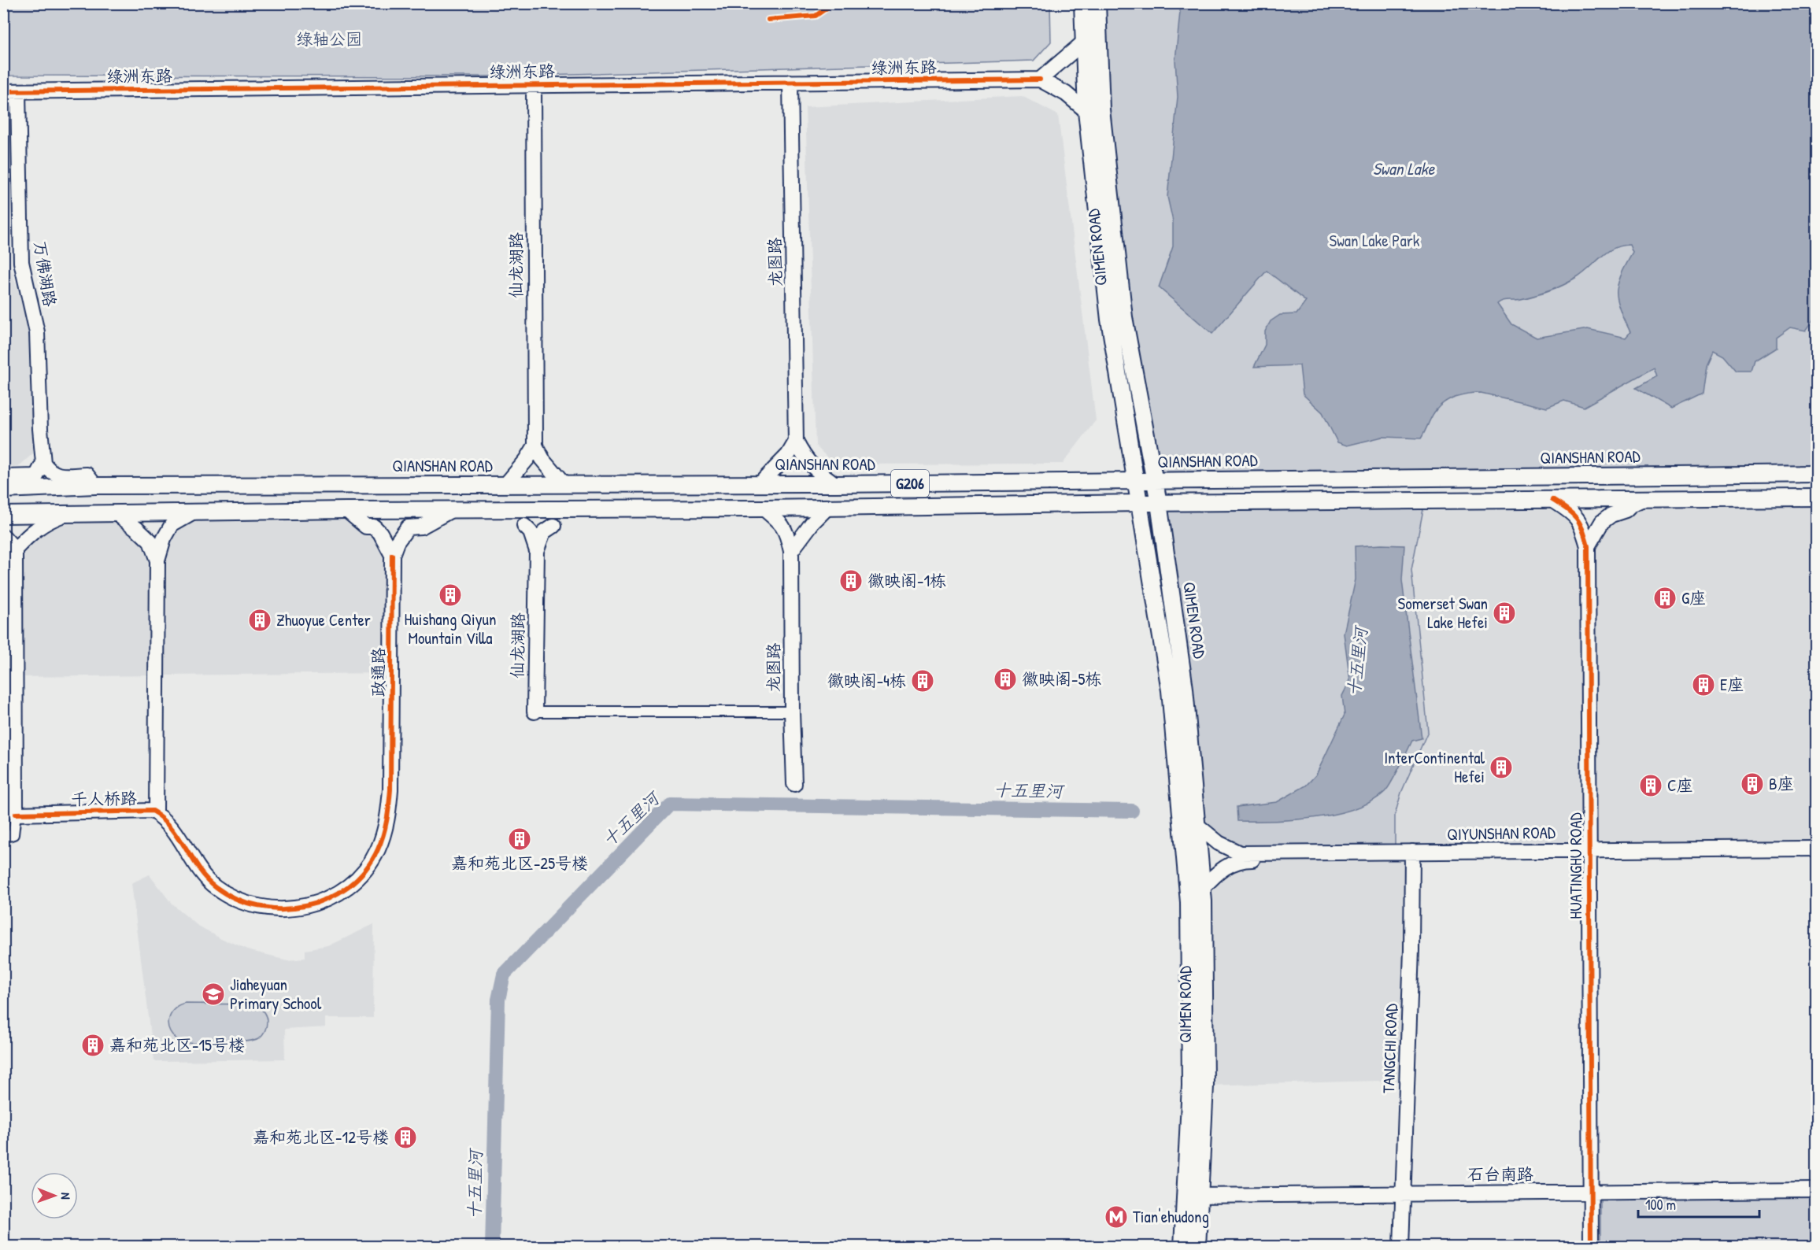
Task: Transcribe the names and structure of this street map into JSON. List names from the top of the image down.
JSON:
{
  "streets": {
    "main road": ["QIMEN ROAD", "QIANSHAN ROAD", "G206"],
    "street": [
      "绿洲东路",
      "龙图路",
      "仙龙湖路",
      "万佛湖路",
      "政通路",
      "千人桥路",
      "QIYUNSHAN ROAD",
      "HUATINGHU ROAD",
      "TANGCHI ROAD",
      "石台南路"
    ]
  },
  "crossings": [
    ["绿洲东路", "龙图路"],
    ["绿洲东路", "仙龙湖路"],
    ["绿洲东路", "万佛湖路"],
    ["QIMEN ROAD", "QIANSHAN ROAD"],
    ["QIMEN ROAD", "G206"],
    ["QIMEN ROAD", "QIYUNSHAN ROAD"],
    ["QIMEN ROAD", "石台南路"],
    ["龙图路", "G206"],
    ["G206", "HUATINGHU ROAD"],
    ["政通路", "千人桥路"],
    ["QIYUNSHAN ROAD", "HUATINGHU ROAD"],
    ["QIYUNSHAN ROAD", "TANGCHI ROAD"],
    ["HUATINGHU ROAD", "石台南路"],
    ["TANGCHI ROAD", "石台南路"]
  ],
  "water": ["Swan Lake", "十五里河"],
  "parks": ["绿轴公园", "Swan Lake Park"],
  "places": {
    "building": [
      "徽映阁-1栋",
      "Huishang Qiyun Mountain Villa",
      "G座",
      "Somerset Swan Lake Hefei",
      "Zhuoyue Center",
      "徽映阁-5栋",
      "徽映阁-4栋",
      "E座",
      "InterContinental Hefei",
      "B座",
      "C座",
      "嘉和苑北区-25号楼",
      "嘉和苑北区-15号楼",
      "嘉和苑北区-12号楼"
    ],
    "school or university": ["Jiaheyuan Primary School"],
    "metro station": ["Tian'ehudong"]
  },
  "scale_bar": "100 m",
  "north": "right"
}
